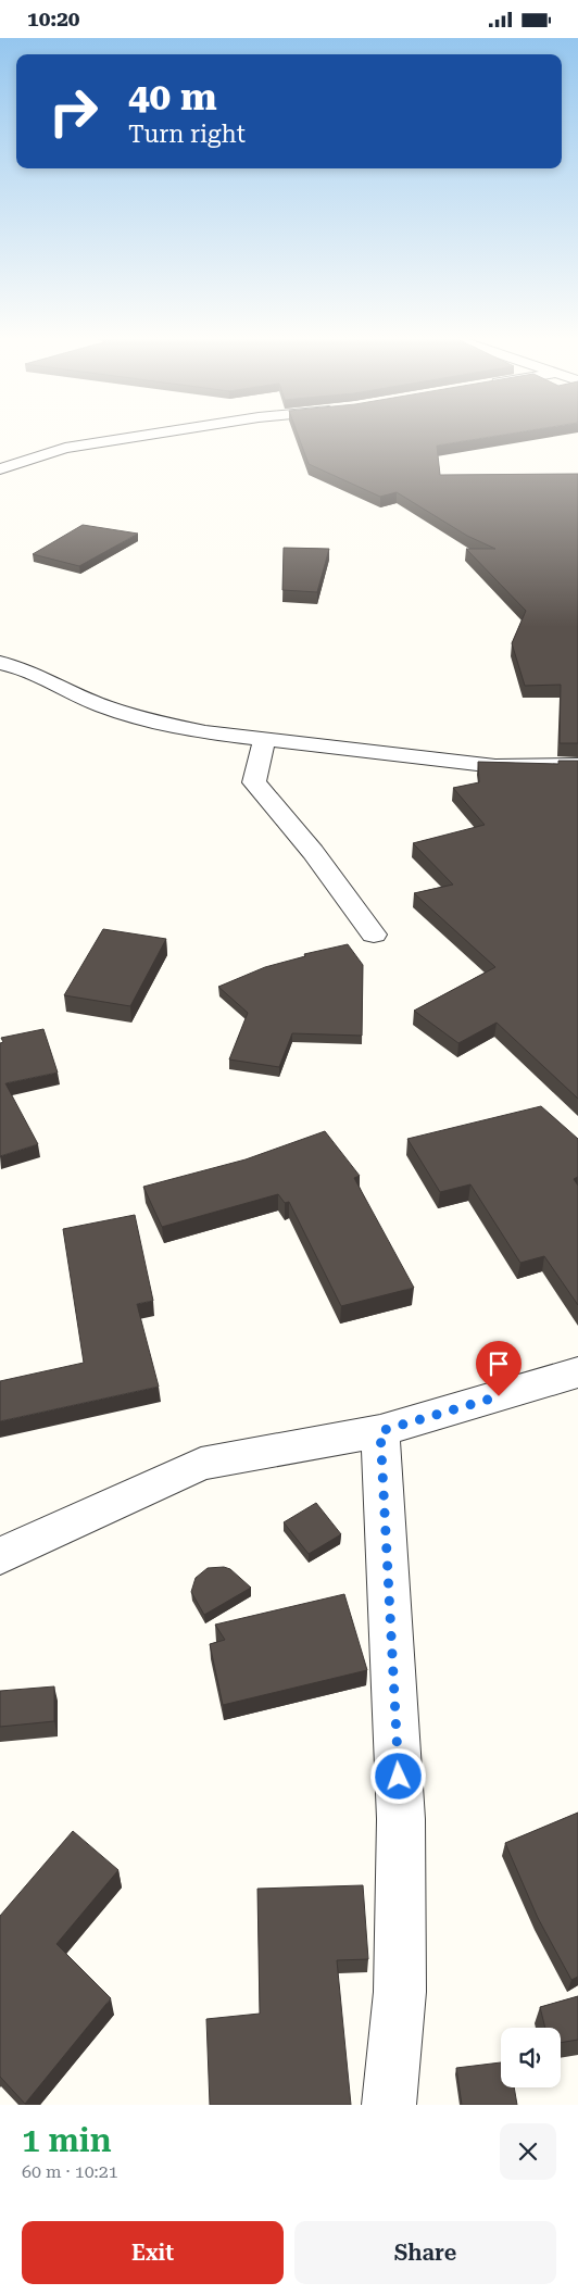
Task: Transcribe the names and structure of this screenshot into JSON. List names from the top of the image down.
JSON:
{
  "page": {
    "status": "10:20",
    "turn": ["40 m", "Turn right"],
    "heading": ["1 min", "60 m · 10:21"],
    "buttons": ["Exit", "Share"]
  }
}
